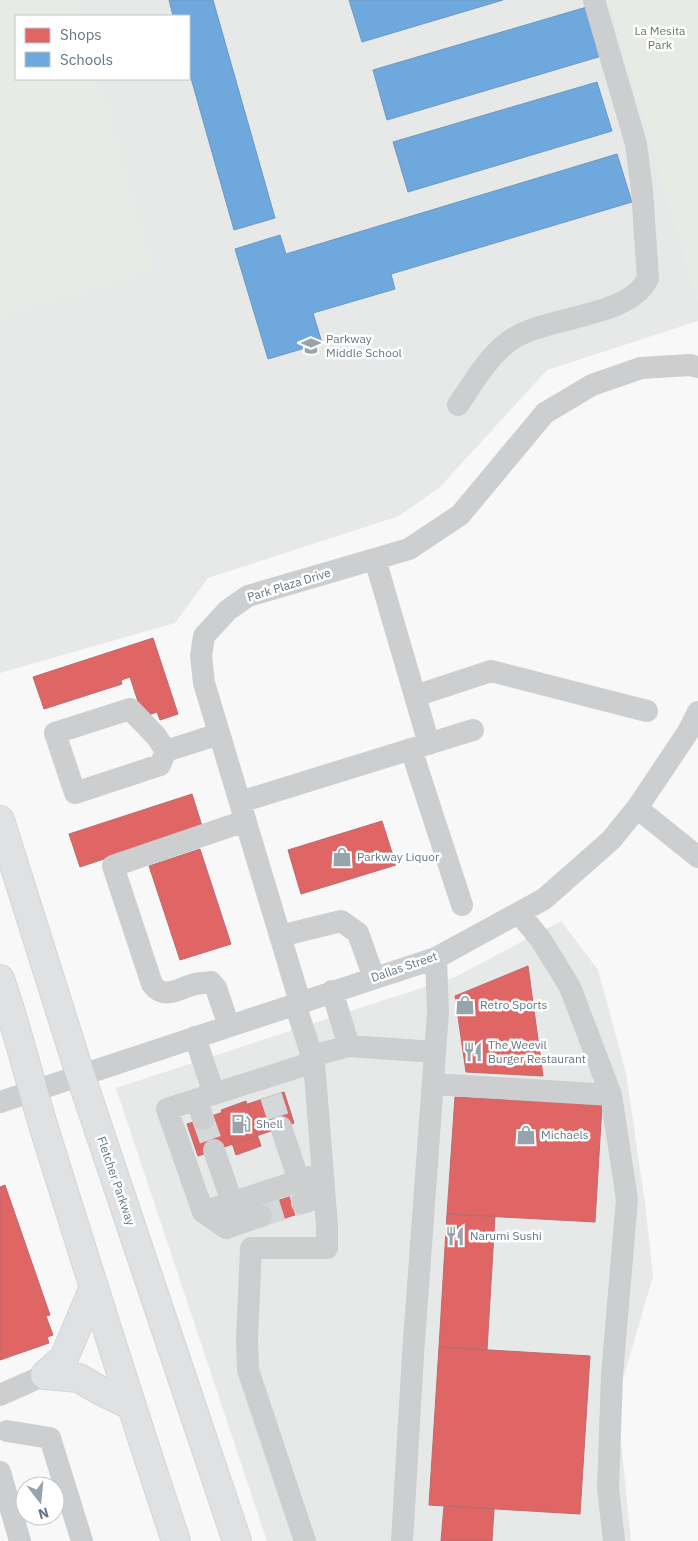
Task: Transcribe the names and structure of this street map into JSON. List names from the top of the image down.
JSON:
{
  "streets": {
    "main road": ["Fletcher Parkway"],
    "street": ["Park Plaza Drive", "Dallas Street"]
  },
  "crossings": [
    ["Park Plaza Drive", "Dallas Street"],
    ["Dallas Street", "Fletcher Parkway"]
  ],
  "parks": ["La Mesita Park"],
  "places": {
    "school or university": ["Parkway Middle School"],
    "shop": ["Parkway Liquor", "Retro Sports", "Michaels"],
    "restaurant": ["The Weevil Burger Restaurant", "Narumi Sushi"],
    "fuel station": ["Shell"]
  },
  "legend": ["Shops", "Schools"],
  "north": "bottom"
}
